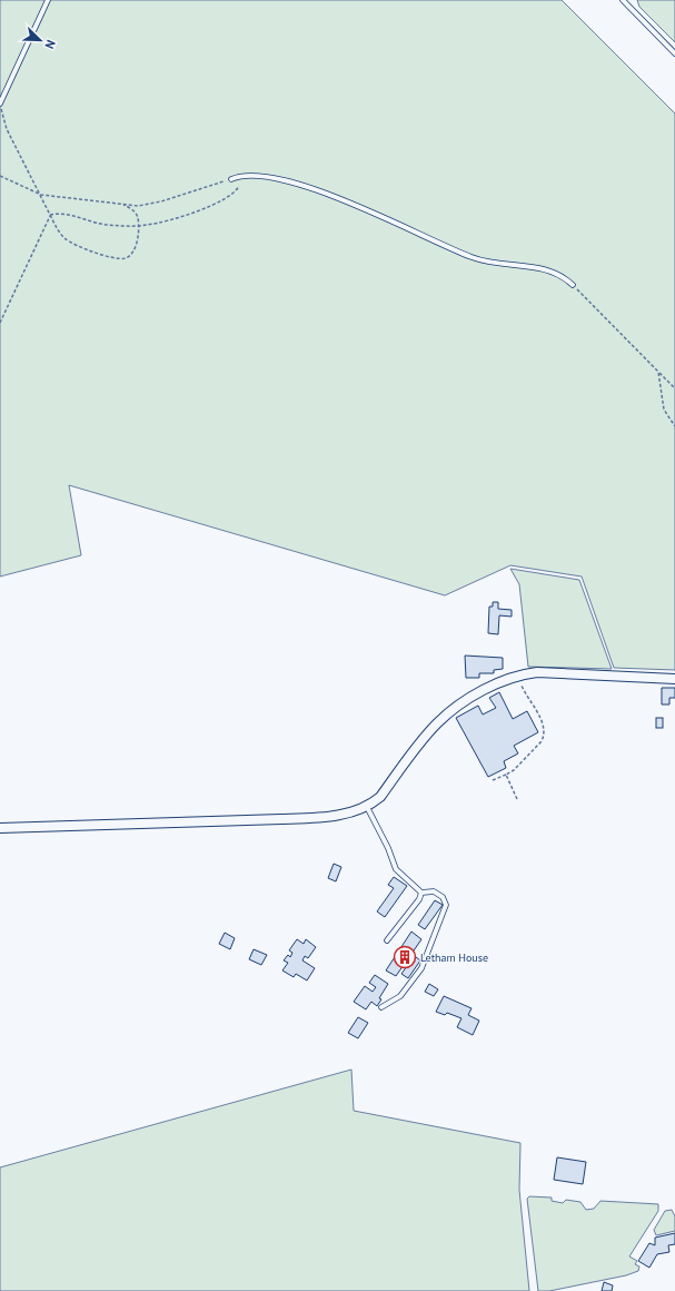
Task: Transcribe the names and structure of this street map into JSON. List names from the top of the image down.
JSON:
{
  "places": {
    "building": ["Letham House"]
  },
  "north": "bottom right"
}
